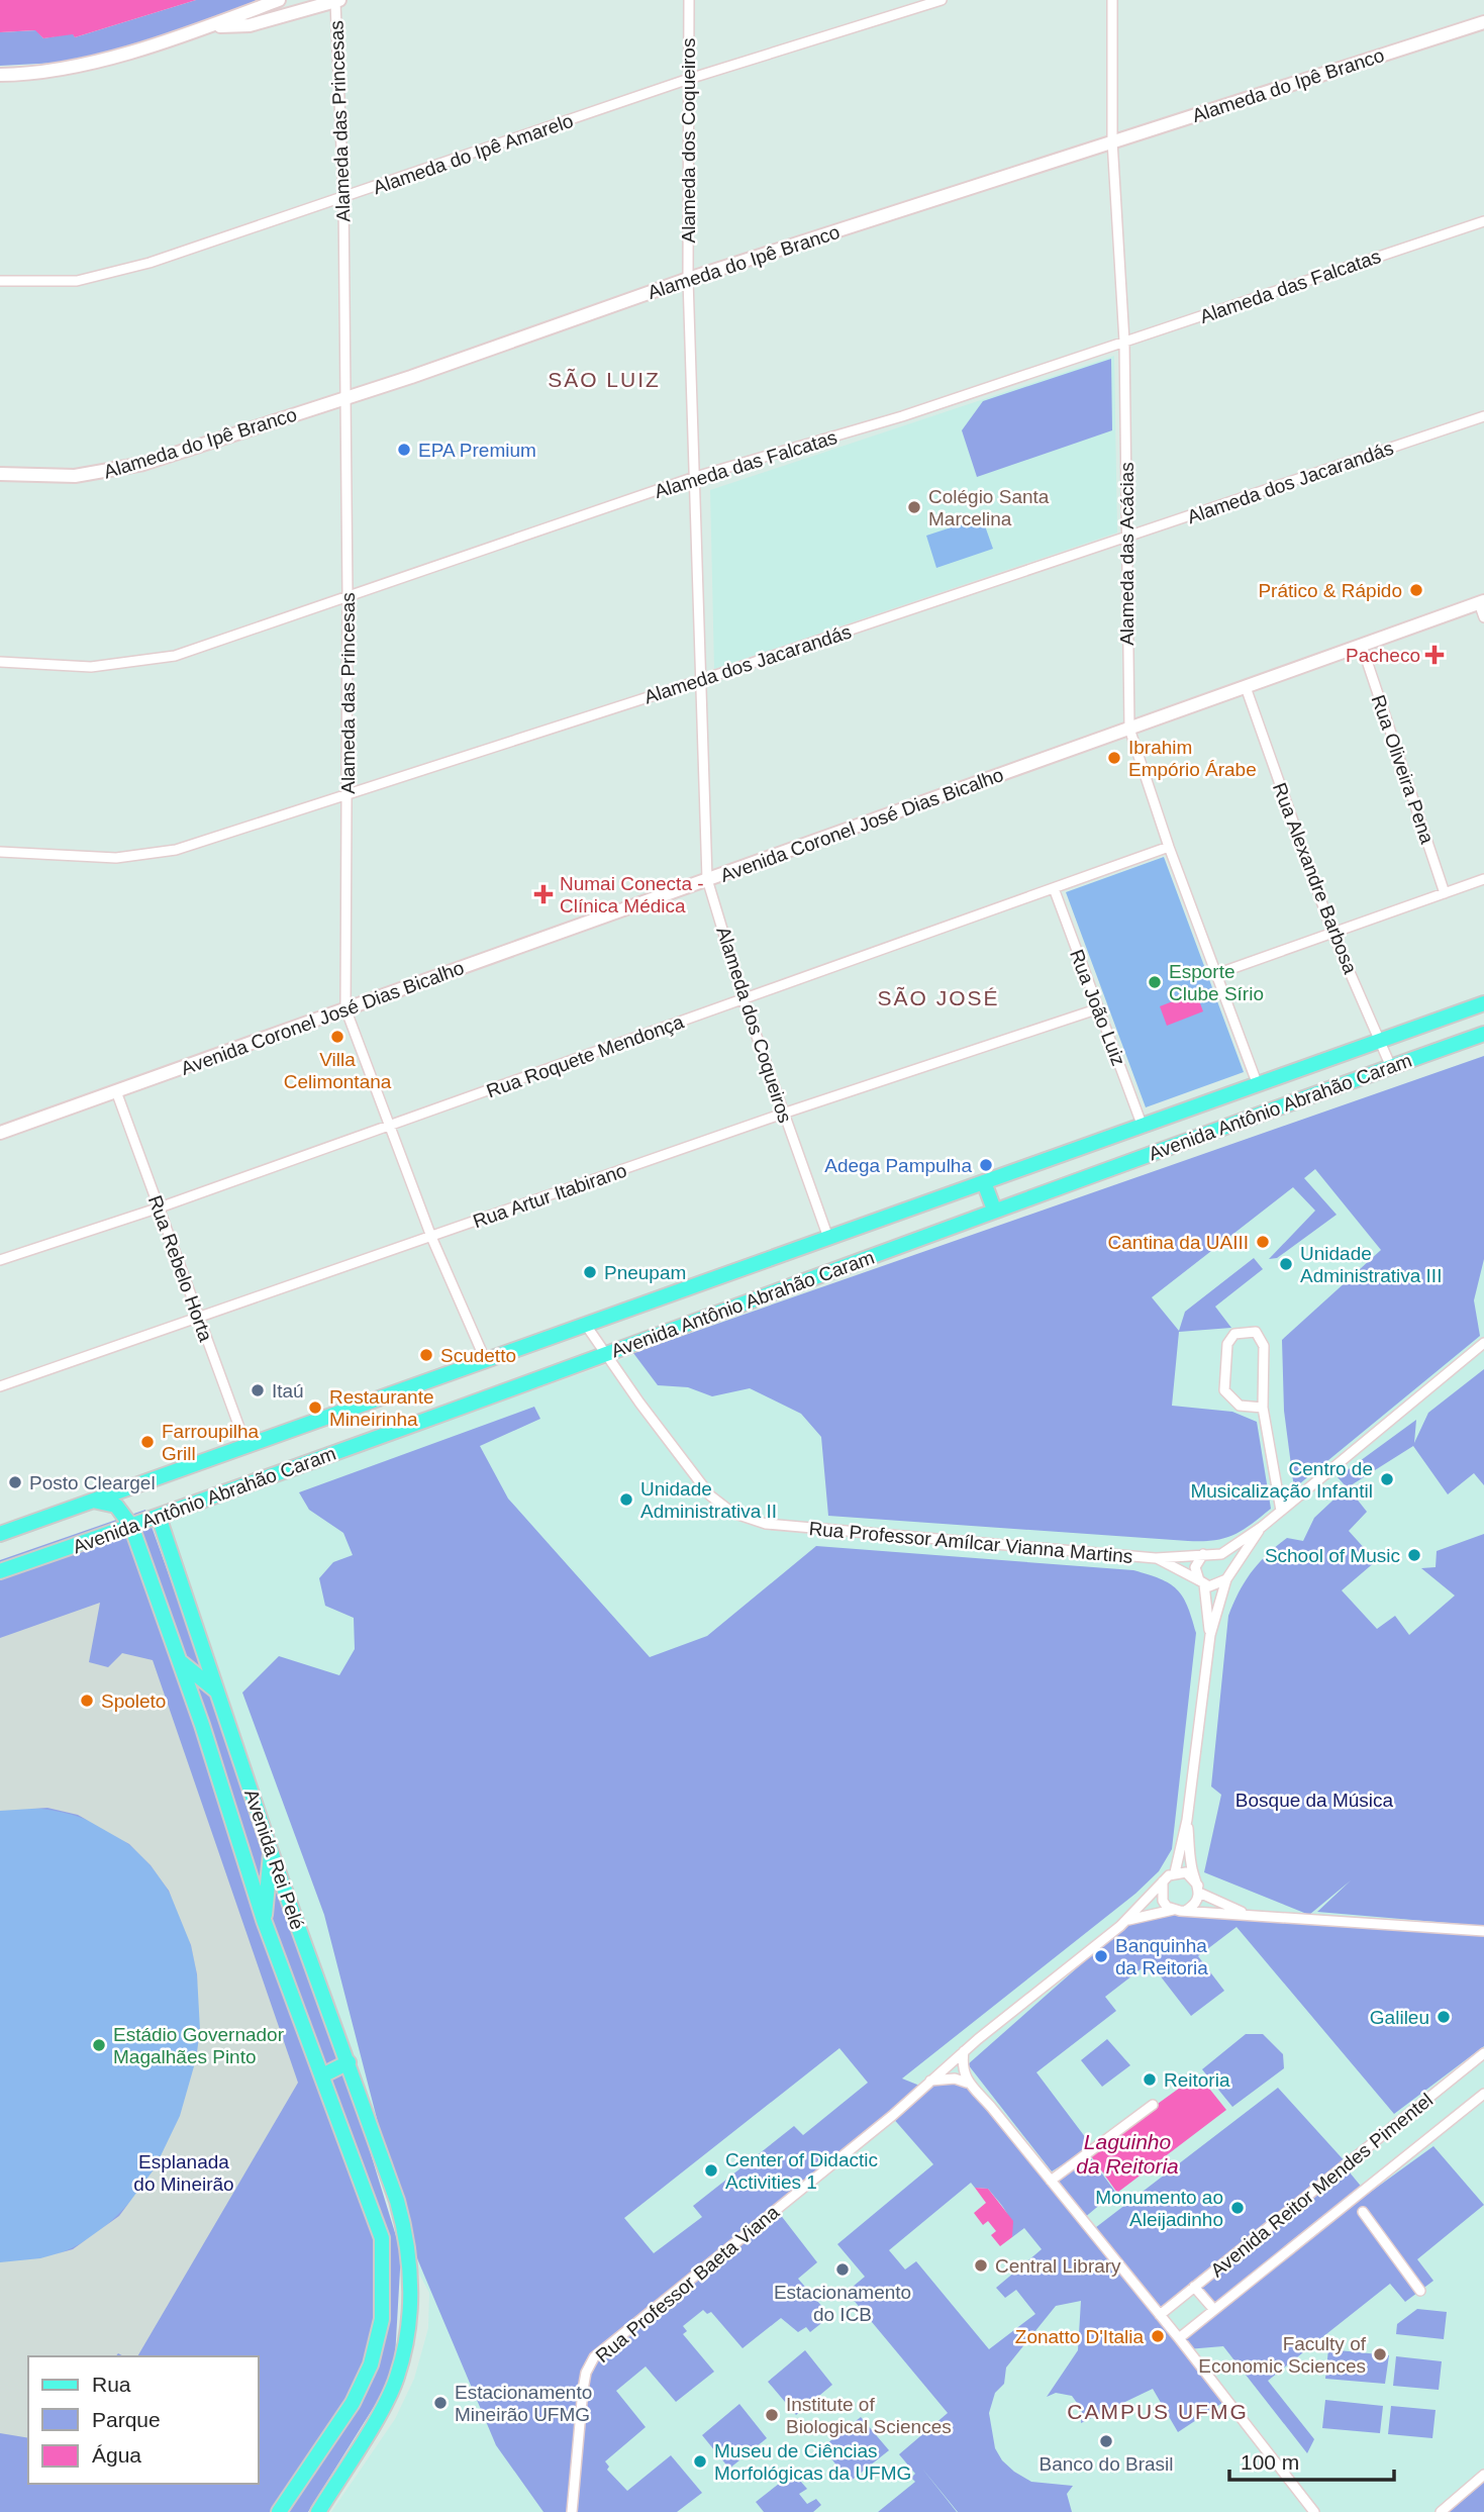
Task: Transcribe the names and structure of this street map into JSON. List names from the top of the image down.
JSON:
{
  "streets": {
    "main road": ["Avenida Antônio Abrahão Caram", "Avenida Rei Pelé"],
    "street": [
      "Alameda do Ipê Branco",
      "Alameda das Princesas",
      "Alameda dos Coqueiros",
      "Alameda do Ipê Amarelo",
      "Alameda das Falcatas",
      "Alameda dos Jacarandás",
      "Alameda das Acácias",
      "Rua Oliveira Pena",
      "Avenida Coronel José Dias Bicalho",
      "Rua Alexandre Barbosa",
      "Rua João Luiz",
      "Rua Roquete Mendonça",
      "Rua Artur Itabirano",
      "Rua Rebelo Horta",
      "Rua Professor Amílcar Vianna Martins",
      "Avenida Reitor Mendes Pimentel",
      "Rua Professor Baeta Viana"
    ]
  },
  "crossings": [
    ["Alameda do Ipê Branco", "Alameda das Princesas"],
    ["Alameda do Ipê Branco", "Alameda dos Coqueiros"],
    ["Alameda do Ipê Branco", "Alameda das Acácias"],
    ["Alameda das Princesas", "Alameda do Ipê Amarelo"],
    ["Alameda das Princesas", "Alameda das Falcatas"],
    ["Alameda das Princesas", "Alameda dos Jacarandás"],
    ["Alameda das Princesas", "Avenida Coronel José Dias Bicalho"],
    ["Alameda das Princesas", "Rua Roquete Mendonça"],
    ["Alameda das Princesas", "Avenida Antônio Abrahão Caram"],
    ["Alameda das Princesas", "Rua Artur Itabirano"],
    ["Alameda dos Coqueiros", "Alameda do Ipê Amarelo"],
    ["Alameda dos Coqueiros", "Alameda das Falcatas"],
    ["Alameda dos Coqueiros", "Alameda dos Jacarandás"],
    ["Alameda dos Coqueiros", "Avenida Coronel José Dias Bicalho"],
    ["Alameda dos Coqueiros", "Rua Roquete Mendonça"],
    ["Alameda dos Coqueiros", "Avenida Antônio Abrahão Caram"],
    ["Alameda dos Coqueiros", "Rua Artur Itabirano"],
    ["Alameda das Falcatas", "Alameda das Acácias"],
    ["Alameda dos Jacarandás", "Alameda das Acácias"],
    ["Alameda das Acácias", "Avenida Coronel José Dias Bicalho"],
    ["Alameda das Acácias", "Rua Roquete Mendonça"],
    ["Alameda das Acácias", "Avenida Antônio Abrahão Caram"],
    ["Rua Oliveira Pena", "Avenida Coronel José Dias Bicalho"],
    ["Avenida Coronel José Dias Bicalho", "Rua Alexandre Barbosa"],
    ["Avenida Coronel José Dias Bicalho", "Rua Rebelo Horta"],
    ["Rua Alexandre Barbosa", "Avenida Antônio Abrahão Caram"],
    ["Rua João Luiz", "Rua Roquete Mendonça"],
    ["Rua João Luiz", "Avenida Antônio Abrahão Caram"],
    ["Rua João Luiz", "Rua Artur Itabirano"],
    ["Rua Roquete Mendonça", "Rua Rebelo Horta"],
    ["Avenida Antônio Abrahão Caram", "Rua Rebelo Horta"],
    ["Avenida Antônio Abrahão Caram", "Rua Professor Amílcar Vianna Martins"],
    ["Avenida Antônio Abrahão Caram", "Avenida Rei Pelé"],
    ["Rua Artur Itabirano", "Rua Rebelo Horta"]
  ],
  "districts": ["SÃO LUIZ", "SÃO JOSÉ", "CAMPUS UFMG"],
  "water": ["Laguinho da Reitoria"],
  "parks": ["Bosque da Música", "Esplanada do Mineirão"],
  "places": {
    "other": [
      "EPA Premium",
      "Colégio Santa Marcelina",
      "Prático & Rápido",
      "Ibrahim Empório Árabe",
      "Esporte Clube Sírio",
      "Villa Celimontana",
      "Adega Pampulha",
      "Cantina da UAIII",
      "Unidade Administrativa III",
      "Pneupam",
      "Scudetto",
      "Itaú",
      "Restaurante Mineirinha",
      "Farroupilha Grill",
      "Centro de Musicalização Infantil",
      "Posto Cleargel",
      "Unidade Administrativa II",
      "School of Music",
      "Spoleto",
      "Banquinha da Reitoria",
      "Galileu",
      "Estádio Governador Magalhães Pinto",
      "Reitoria",
      "Center of Didactic Activities 1",
      "Monumento ao Aleijadinho",
      "Central Library",
      "Estacionamento do ICB",
      "Zonatto D'Italia",
      "Faculty of Economic Sciences",
      "Estacionamento Mineirão UFMG",
      "Institute of Biological Sciences",
      "Banco do Brasil",
      "Museu de Ciências Morfológicas da UFMG"
    ],
    "health": ["Pacheco", "Numai Conecta - Clínica Médica"]
  },
  "legend": ["Rua", "Parque", "Água"],
  "scale_bar": "100 m"
}
